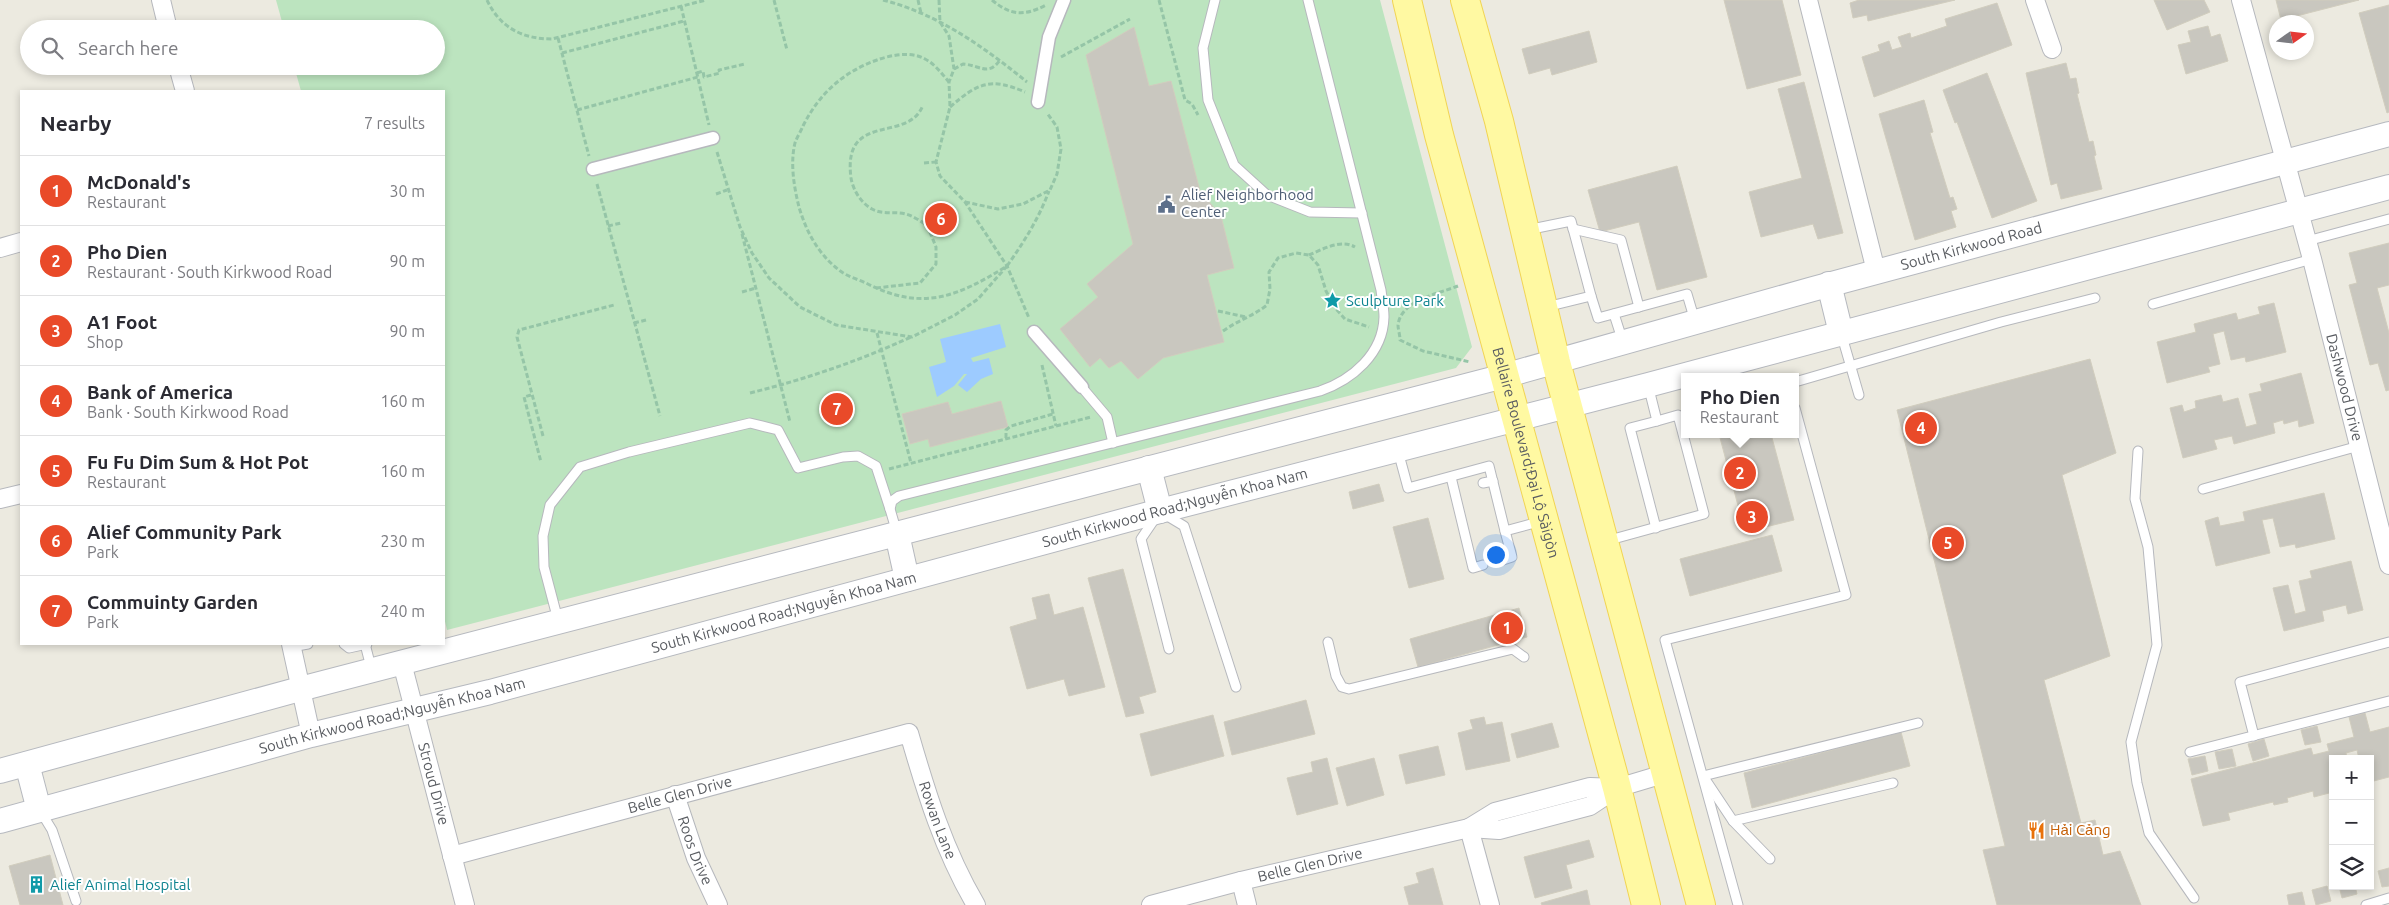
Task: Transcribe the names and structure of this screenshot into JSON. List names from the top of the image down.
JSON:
{
  "streets": {
    "main road": ["South Kirkwood Road", "Bellaire Boulevard;Đại Lộ Sàigòn", "South Kirkwood Road;Nguyễn Khoa Nam"],
    "street": [
      "Dashwood Drive",
      "Stroud Drive",
      "Belle Glen Drive",
      "Rowan Lane",
      "Roos Drive"
    ]
  },
  "crossings": [
    ["South Kirkwood Road", "Dashwood Drive"],
    ["Bellaire Boulevard;Đại Lộ Sàigòn", "South Kirkwood Road;Nguyễn Khoa Nam"],
    ["Bellaire Boulevard;Đại Lộ Sàigòn", "Belle Glen Drive"],
    ["South Kirkwood Road;Nguyễn Khoa Nam", "Stroud Drive"],
    ["Stroud Drive", "Belle Glen Drive"],
    ["Belle Glen Drive", "Rowan Lane"],
    ["Belle Glen Drive", "Roos Drive"]
  ],
  "places": {
    "public building": ["Alief Neighborhood Center"],
    "place": ["Sculpture Park"],
    "restaurant": ["Hải Cảng"],
    "building": ["Alief Animal Hospital"]
  },
  "north": "right",
  "page": {
    "search": "Search here",
    "heading": ["Nearby", "7 results"],
    "list": [
      {
        "mark": "1",
        "name": "McDonald's",
        "note": "Restaurant",
        "value": "30 m"
      },
      {
        "mark": "2",
        "name": "Pho Dien",
        "note": "Restaurant · South Kirkwood Road",
        "value": "90 m"
      },
      {
        "mark": "3",
        "name": "A1 Foot",
        "note": "Shop",
        "value": "90 m"
      },
      {
        "mark": "4",
        "name": "Bank of America",
        "note": "Bank · South Kirkwood Road",
        "value": "160 m"
      },
      {
        "mark": "5",
        "name": "Fu Fu Dim Sum & Hot Pot",
        "note": "Restaurant",
        "value": "160 m"
      },
      {
        "mark": "6",
        "name": "Alief Community Park",
        "note": "Park",
        "value": "230 m"
      },
      {
        "mark": "7",
        "name": "Commuinty Garden",
        "note": "Park",
        "value": "240 m"
      }
    ],
    "pins": [
      "6",
      "7",
      "4",
      "2",
      "3",
      "5",
      "1"
    ],
    "popup": ["Pho Dien", "Restaurant"],
    "map_buttons": ["+", "−"]
  }
}
